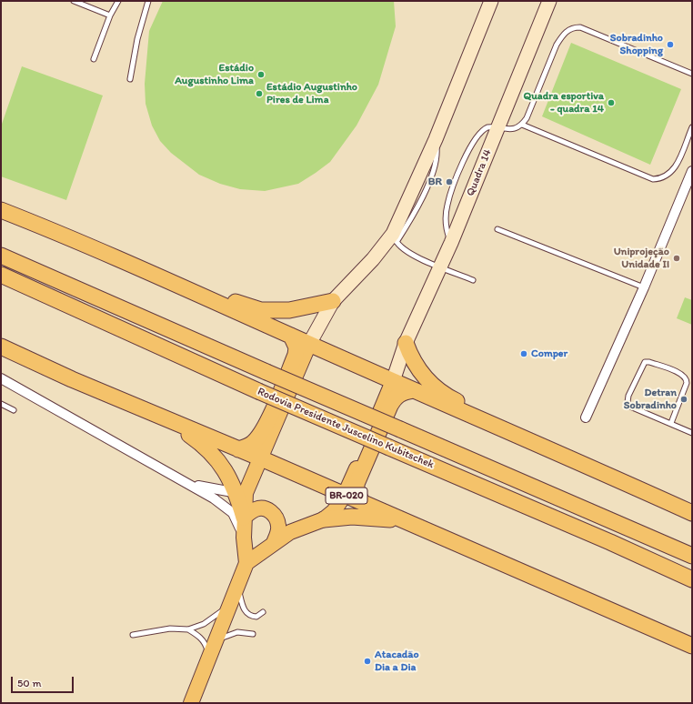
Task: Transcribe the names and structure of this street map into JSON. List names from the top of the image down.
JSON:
{
  "streets": {
    "highway": ["Rodovia Presidente Juscelino Kubitschek", "BR-020"],
    "main road": ["Quadra 14"]
  },
  "places": [
    "Sobradinho Shopping",
    "Estádio Augustinho Lima",
    "Estádio Augustinho Pires de Lima",
    "Quadra esportiva - quadra 14",
    "BR",
    "Uniprojeção Unidade II",
    "Comper",
    "Detran Sobradinho",
    "Atacadão Dia a Dia"
  ],
  "scale_bar": "50 m"
}
